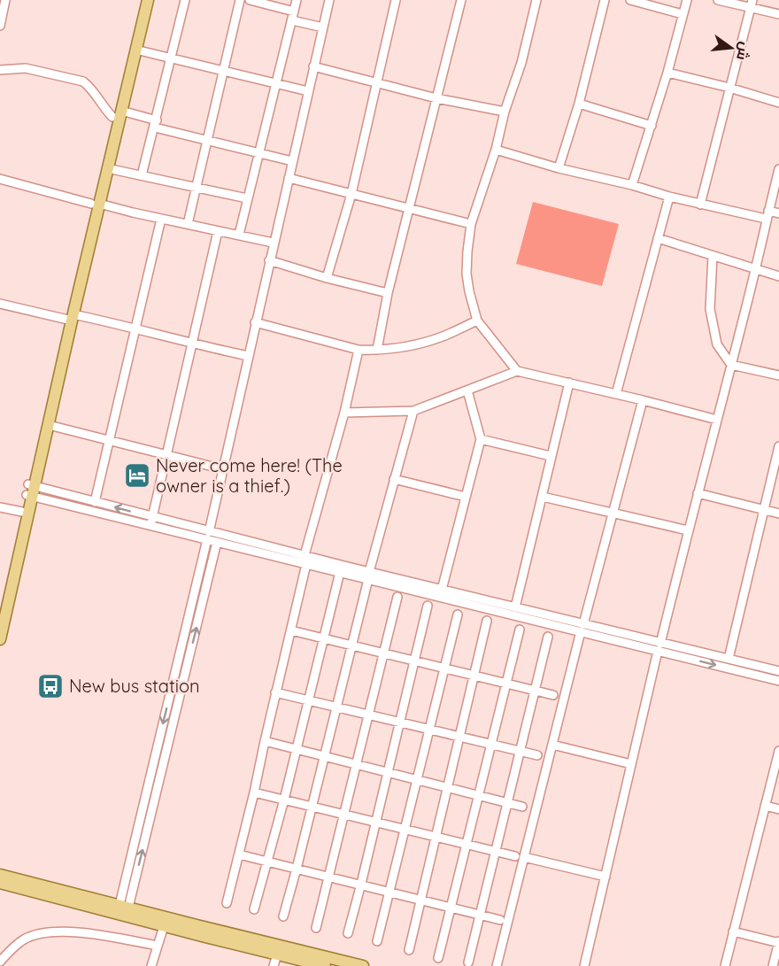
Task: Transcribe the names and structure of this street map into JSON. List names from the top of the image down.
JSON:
{
  "places": {
    "hotel": ["Never come here! (The owner is a thief.)"],
    "bus stop": ["New bus station"]
  },
  "north": "right"
}
